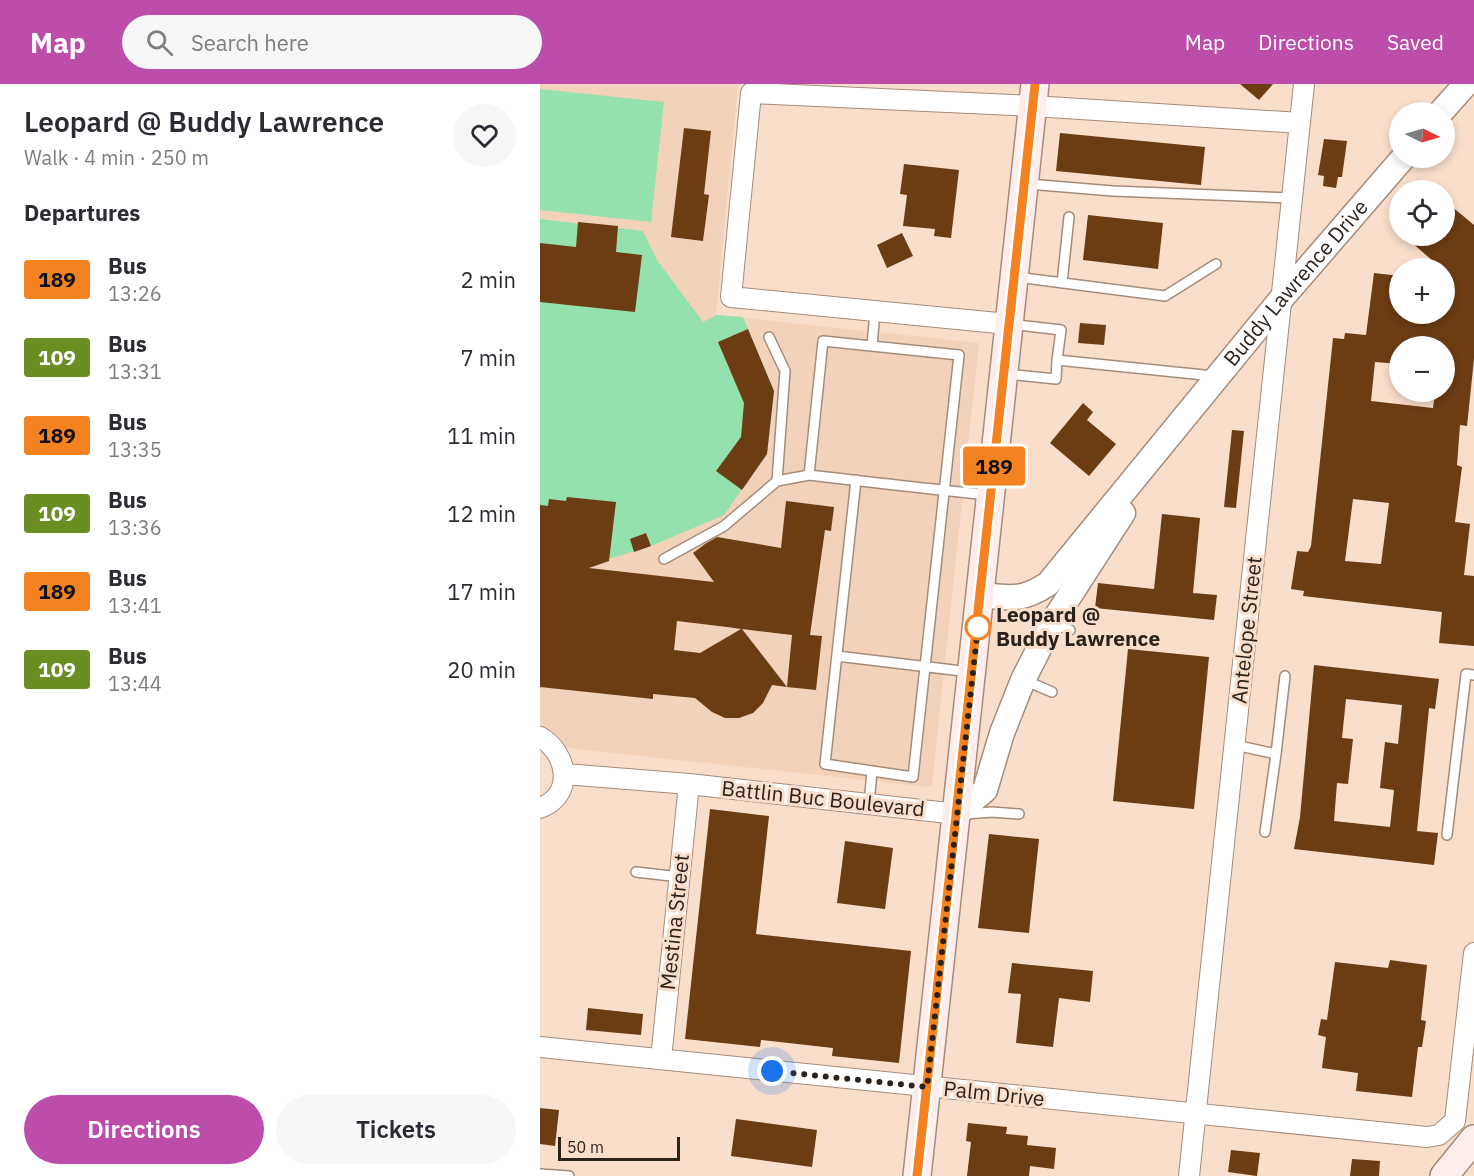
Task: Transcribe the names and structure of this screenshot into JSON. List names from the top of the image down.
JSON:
{
  "streets": {
    "street": [
      "Buddy Lawrence Drive",
      "Antelope Street",
      "Battlin Buc Boulevard",
      "Mestina Street",
      "Palm Drive"
    ]
  },
  "crossings": [
    ["Buddy Lawrence Drive", "Antelope Street"],
    ["Buddy Lawrence Drive", "Battlin Buc Boulevard"],
    ["Antelope Street", "Palm Drive"],
    ["Battlin Buc Boulevard", "Mestina Street"],
    ["Mestina Street", "Palm Drive"]
  ],
  "places": ["Leopard @ Buddy Lawrence"],
  "lines": ["bus line 189"],
  "scale_bar": "50 m",
  "north": "right",
  "page": {
    "header": "Map",
    "search": "Search here",
    "nav": ["Map", "Directions", "Saved"],
    "heading": [
      ["Leopard @ Buddy Lawrence", "Walk · 4 min · 250 m"],
      "Departures"
    ],
    "on_map": "189",
    "map_buttons": ["+", "−"],
    "list": [
      {
        "mark": "189",
        "name": "Bus",
        "note": "13:26",
        "value": "2 min"
      },
      {
        "mark": "109",
        "name": "Bus",
        "note": "13:31",
        "value": "7 min"
      },
      {
        "mark": "189",
        "name": "Bus",
        "note": "13:35",
        "value": "11 min"
      },
      {
        "mark": "109",
        "name": "Bus",
        "note": "13:36",
        "value": "12 min"
      },
      {
        "mark": "189",
        "name": "Bus",
        "note": "13:41",
        "value": "17 min"
      },
      {
        "mark": "109",
        "name": "Bus",
        "note": "13:44",
        "value": "20 min"
      }
    ],
    "buttons": ["Directions", "Tickets"],
    "scale": "50 m"
  }
}
